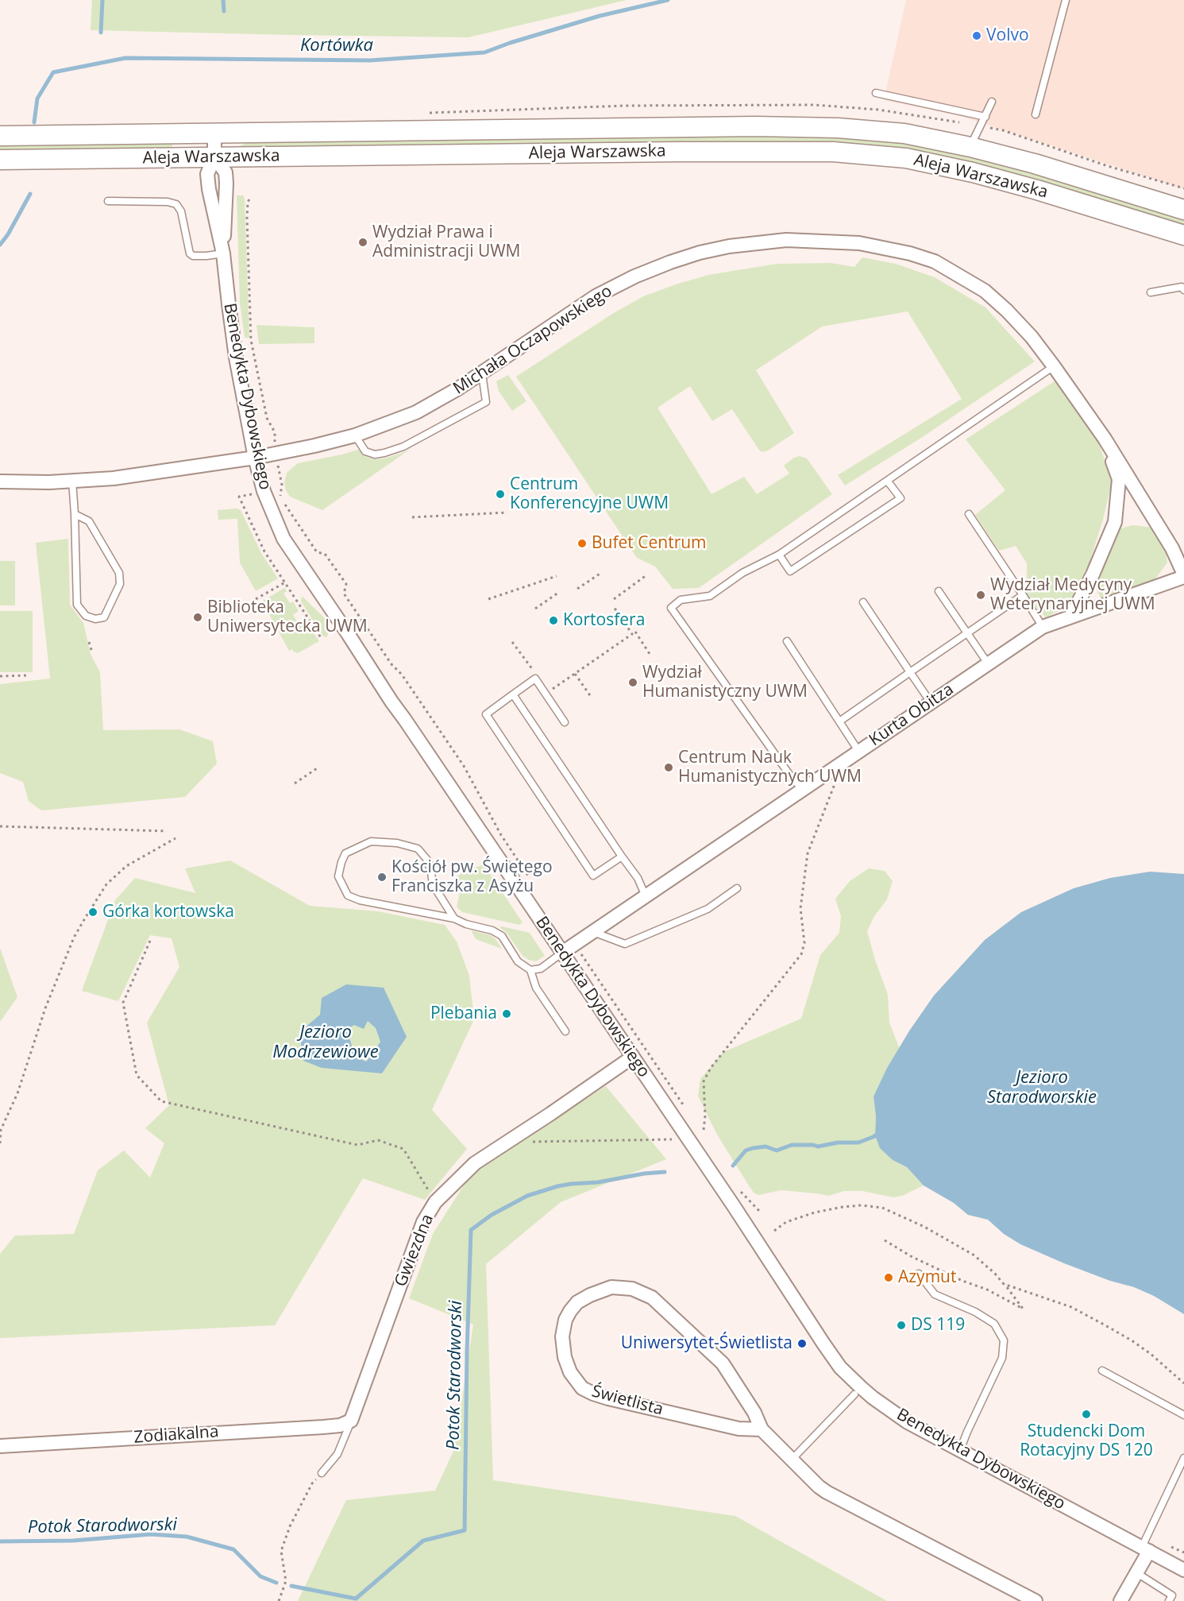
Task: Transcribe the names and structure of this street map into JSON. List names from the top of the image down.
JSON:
{
  "streets": {
    "main road": ["Aleja Warszawska"],
    "street": [
      "Michała Oczapowskiego",
      "Benedykta Dybowskiego",
      "Kurta Obitza",
      "Gwiezdna",
      "Świetlista",
      "Zodiakalna"
    ]
  },
  "crossings": [
    ["Aleja Warszawska", "Benedykta Dybowskiego"],
    ["Michała Oczapowskiego", "Benedykta Dybowskiego"],
    ["Michała Oczapowskiego", "Kurta Obitza"],
    ["Benedykta Dybowskiego", "Kurta Obitza"],
    ["Benedykta Dybowskiego", "Gwiezdna"],
    ["Gwiezdna", "Zodiakalna"]
  ],
  "water": [
    "Kortówka",
    "Jezioro Modrzewiowe",
    "Jezioro Starodworskie",
    "Potok Starodworski"
  ],
  "places": [
    "Volvo",
    "Wydział Prawa i Administracji UWM",
    "Centrum Konferencyjne UWM",
    "Bufet Centrum",
    "Wydział Medycyny Weterynaryjnej UWM",
    "Biblioteka Uniwersytecka UWM",
    "Kortosfera",
    "Wydział Humanistyczny UWM",
    "Centrum Nauk Humanistycznych UWM",
    "Kościół pw. Świętego Franciszka z Asyżu",
    "Górka kortowska",
    "Plebania",
    "Azymut",
    "DS 119",
    "Uniwersytet-Świetlista",
    "Studencki Dom Rotacyjny DS 120"
  ]
}
